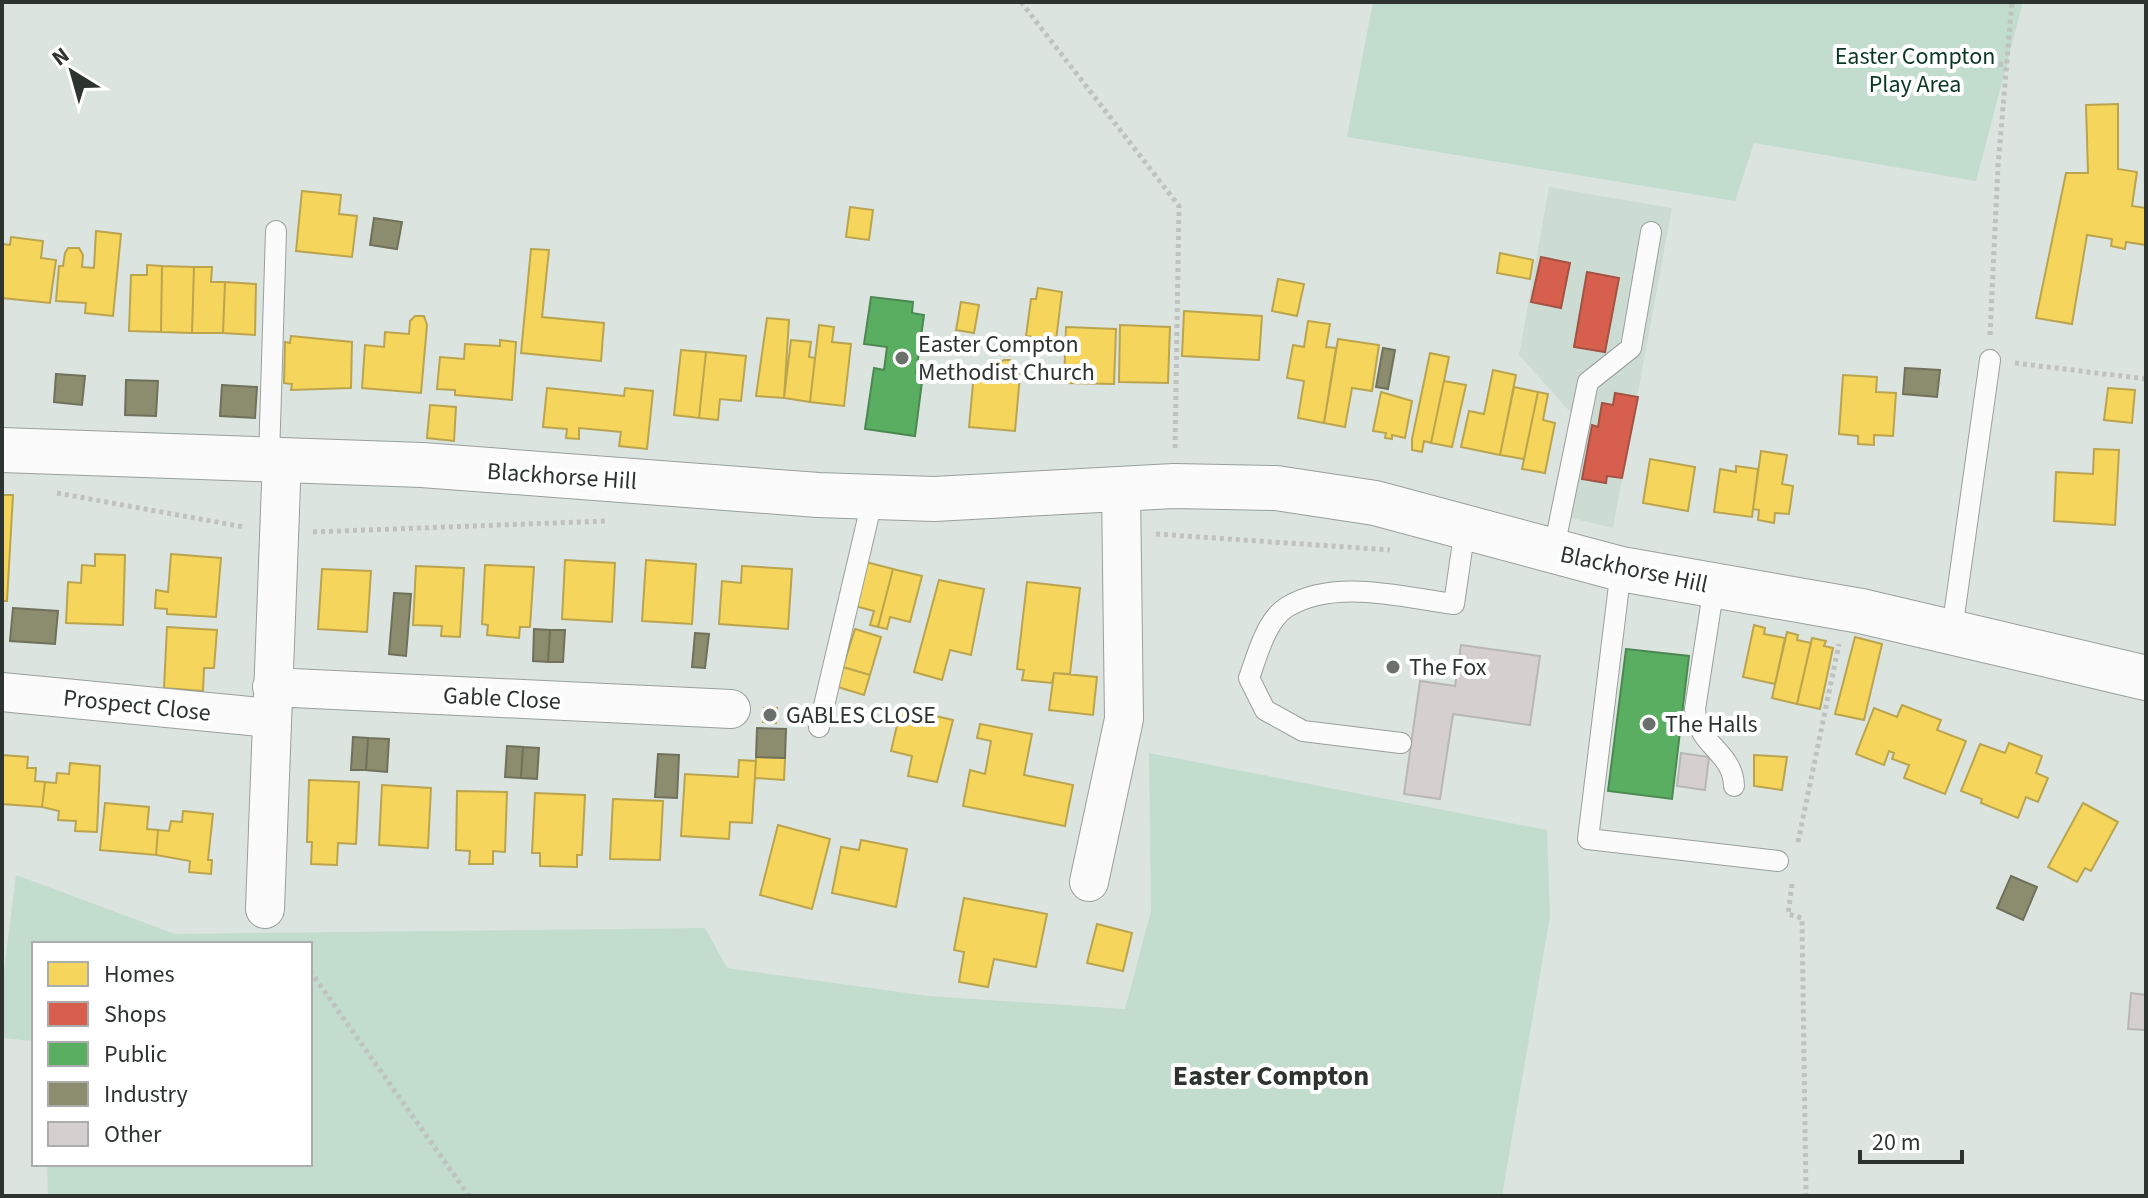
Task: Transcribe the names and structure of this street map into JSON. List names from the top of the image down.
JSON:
{
  "streets": {
    "main road": ["Blackhorse Hill"],
    "street": ["Gable Close", "Prospect Close"]
  },
  "crossings": [
    ["Gable Close", "Prospect Close"]
  ],
  "districts": ["Easter Compton"],
  "parks": ["Easter Compton Play Area"],
  "places": [
    "Easter Compton Methodist Church",
    "The Fox",
    "GABLES CLOSE",
    "The Halls"
  ],
  "legend": [
    "Homes",
    "Shops",
    "Public",
    "Industry",
    "Other"
  ],
  "scale_bar": "20 m",
  "north": "top left"
}
